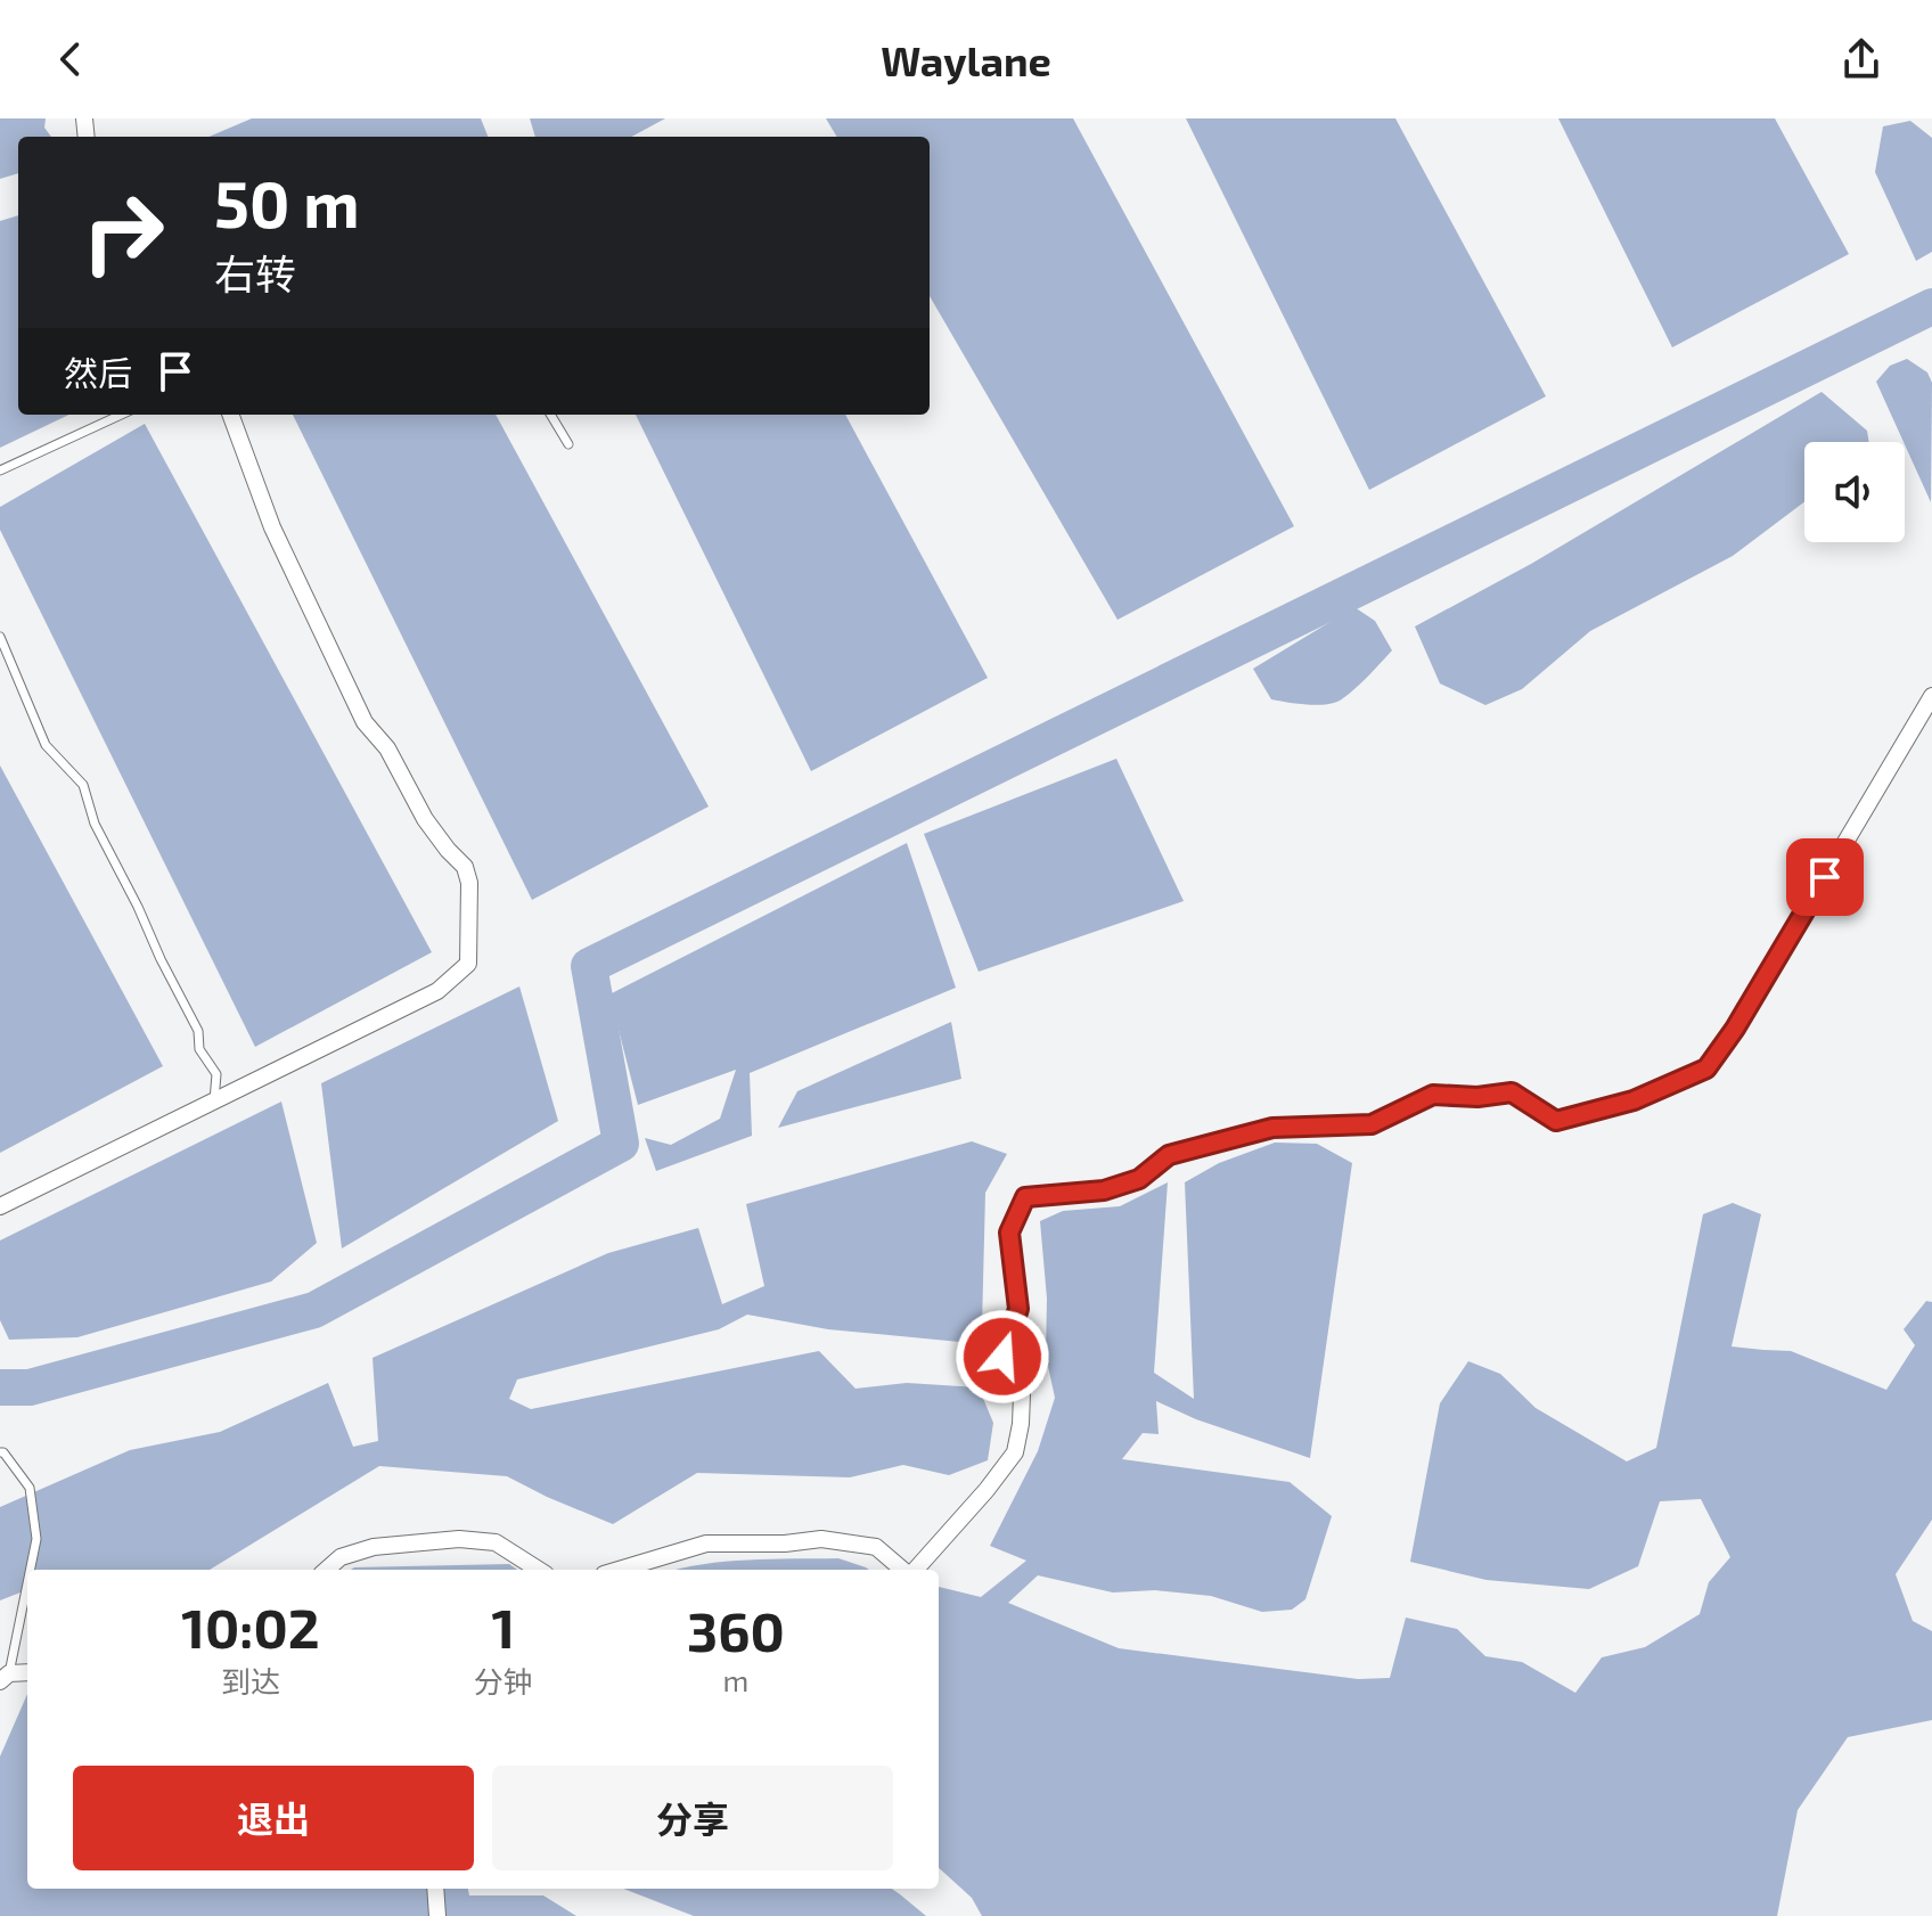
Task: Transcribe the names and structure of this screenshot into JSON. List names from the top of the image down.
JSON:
{
  "page": {
    "header": "Waylane",
    "turn": ["50 m", "右转"],
    "then": "然后",
    "eta": [
      "10:02",
      "到达",
      "1",
      "分钟",
      "360",
      "m"
    ],
    "buttons": ["退出", "分享"]
  }
}
